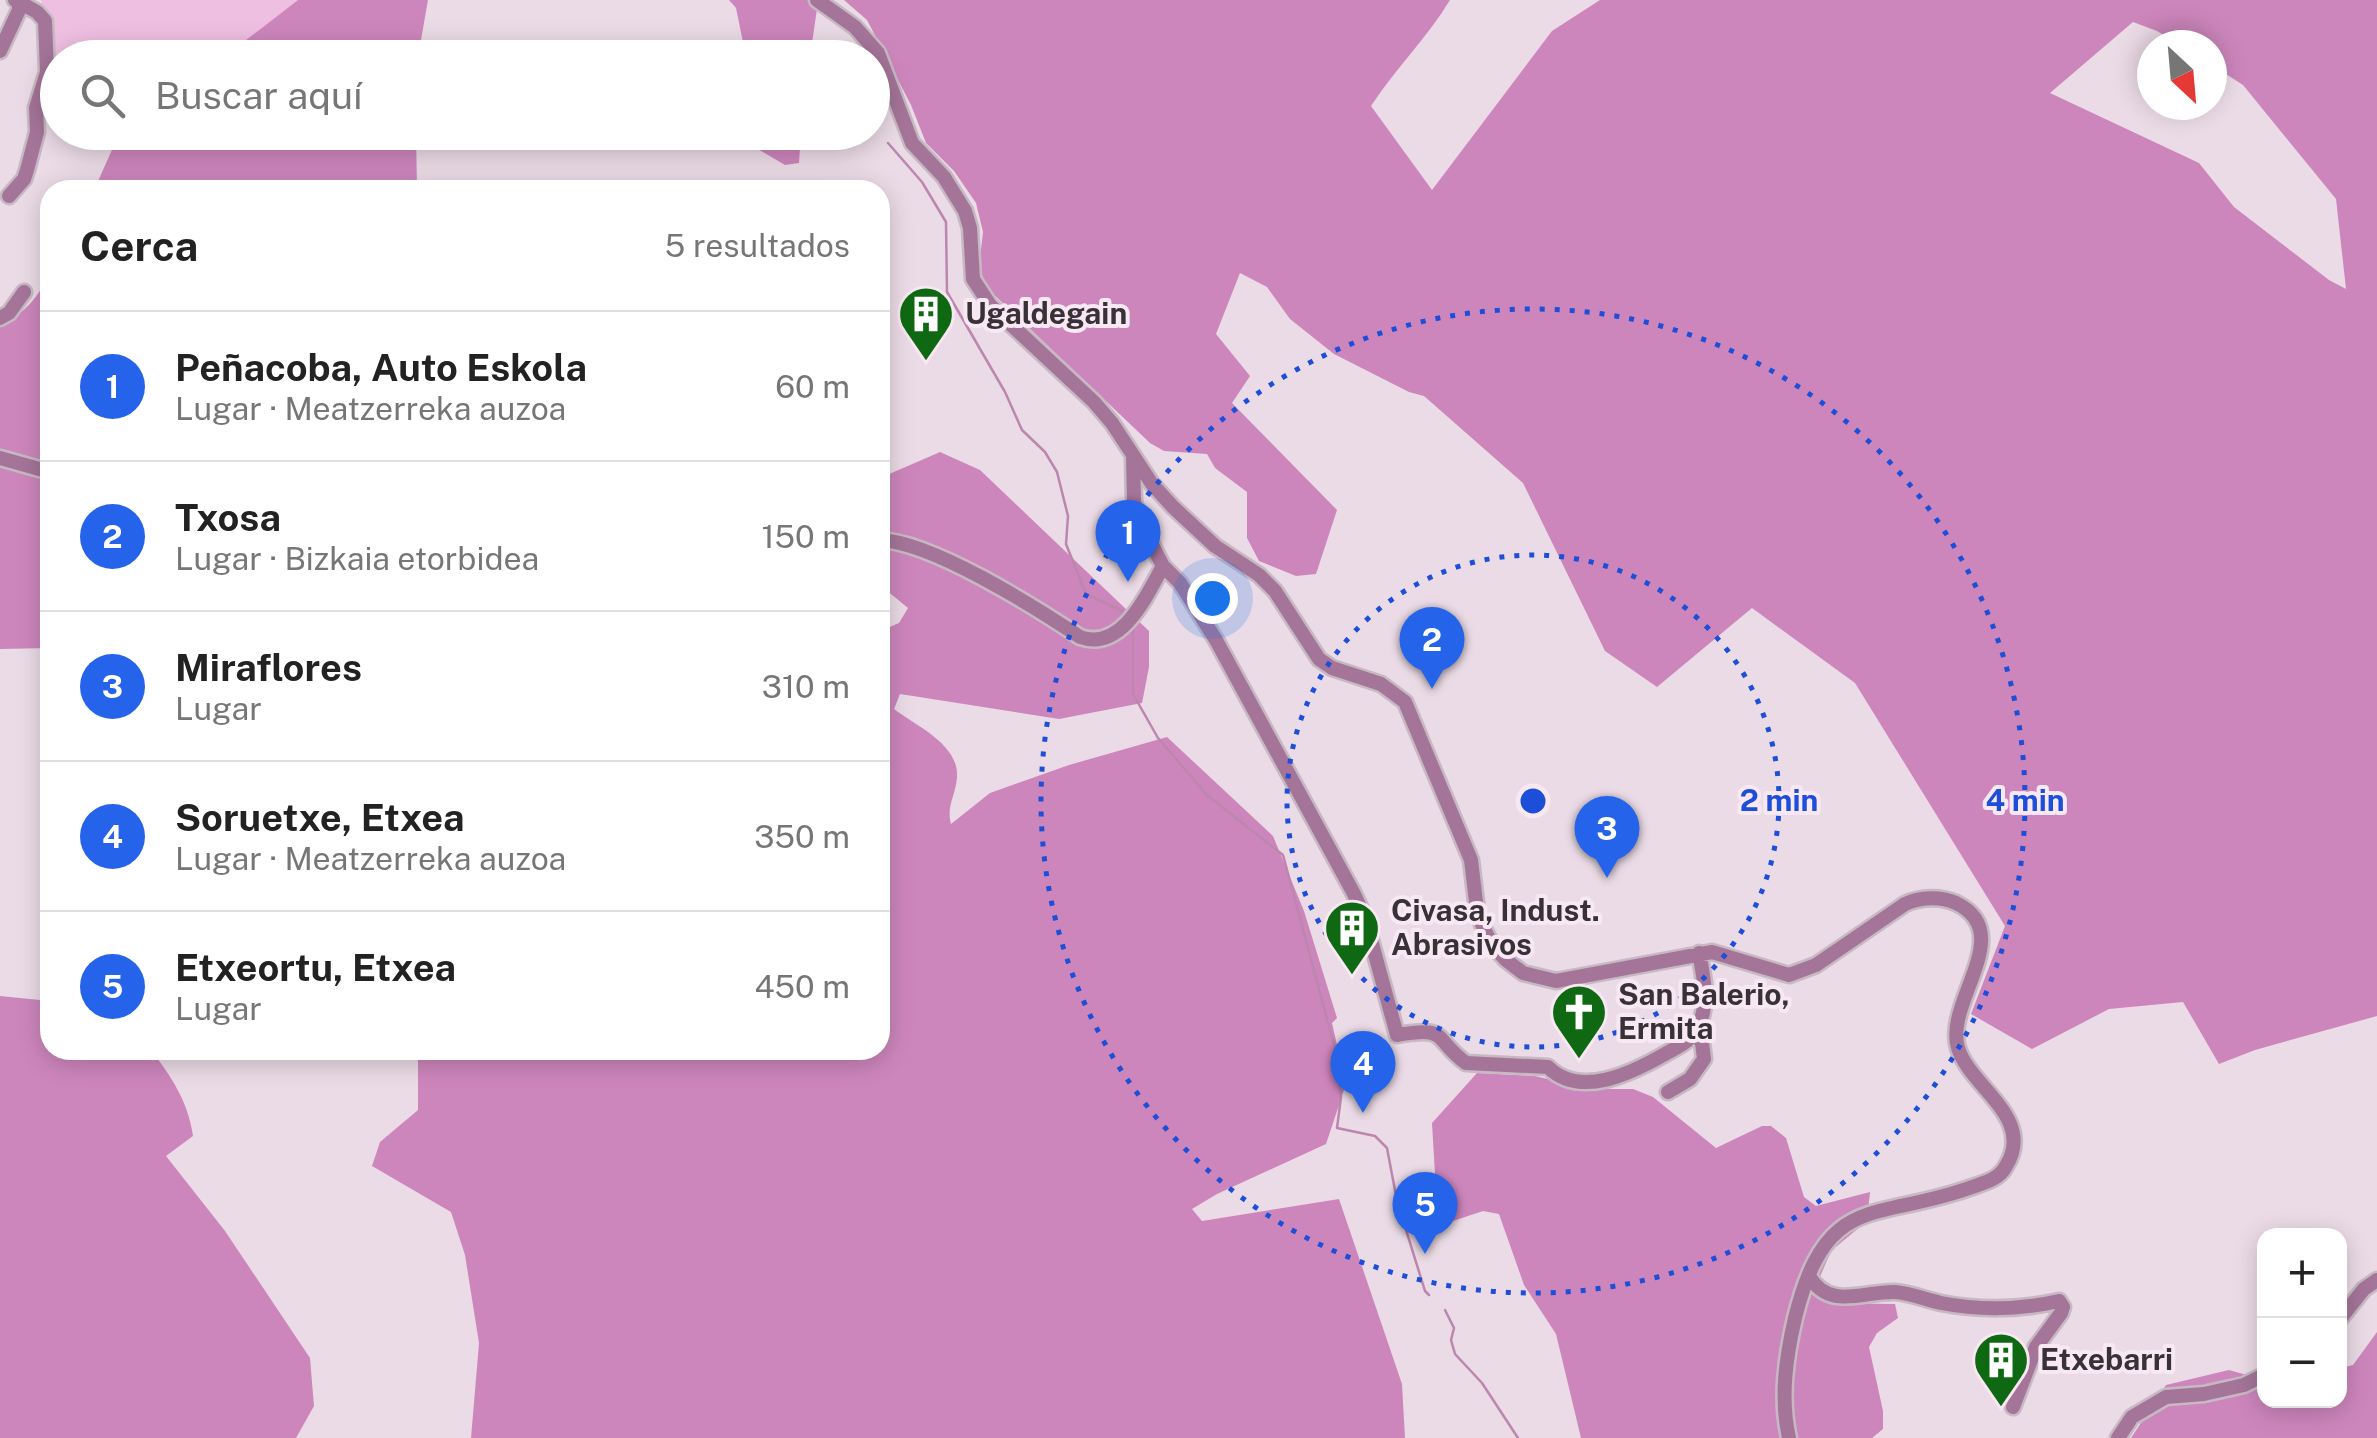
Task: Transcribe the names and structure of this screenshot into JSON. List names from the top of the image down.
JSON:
{
  "places": {
    "building": ["Ugaldegain", "Civasa, Indust. Abrasivos", "Etxebarri"],
    "church": ["San Balerio, Ermita"]
  },
  "north": "bottom right",
  "page": {
    "search": "Buscar aquí",
    "heading": ["Cerca", "5 resultados"],
    "list": [
      {
        "mark": "1",
        "name": "Peñacoba, Auto Eskola",
        "note": "Lugar · Meatzerreka auzoa",
        "value": "60 m"
      },
      {
        "mark": "2",
        "name": "Txosa",
        "note": "Lugar · Bizkaia etorbidea",
        "value": "150 m"
      },
      {
        "mark": "3",
        "name": "Miraflores",
        "note": "Lugar",
        "value": "310 m"
      },
      {
        "mark": "4",
        "name": "Soruetxe, Etxea",
        "note": "Lugar · Meatzerreka auzoa",
        "value": "350 m"
      },
      {
        "mark": "5",
        "name": "Etxeortu, Etxea",
        "note": "Lugar",
        "value": "450 m"
      }
    ],
    "pins": [
      "1",
      "2",
      "3",
      "4",
      "5"
    ],
    "map_buttons": ["+", "−"]
  },
  "rings": ["2 min", "4 min"]
}
